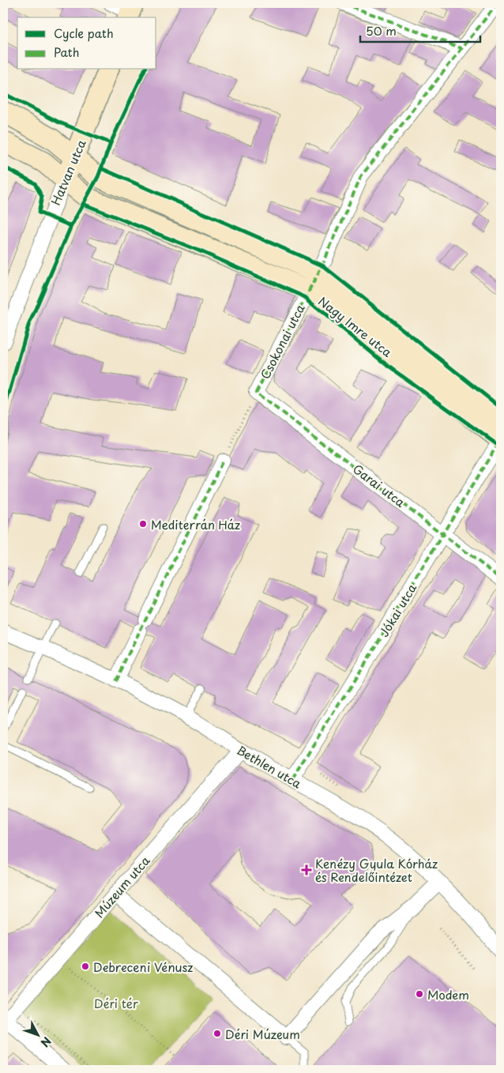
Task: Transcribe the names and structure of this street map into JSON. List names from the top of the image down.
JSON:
{
  "streets": {
    "street": [
      "Hatvan utca",
      "Nagy Imre utca",
      "Csokonai utca",
      "Garai utca",
      "Jókai utca",
      "Bethlen utca",
      "Múzeum utca"
    ]
  },
  "crossings": [
    ["Hatvan utca", "Nagy Imre utca"],
    ["Nagy Imre utca", "Csokonai utca"],
    ["Nagy Imre utca", "Jókai utca"],
    ["Csokonai utca", "Garai utca"],
    ["Garai utca", "Jókai utca"],
    ["Jókai utca", "Bethlen utca"],
    ["Bethlen utca", "Múzeum utca"]
  ],
  "parks": ["Déri tér"],
  "places": {
    "other": [
      "Mediterrán Ház",
      "Debreceni Vénusz",
      "Modem",
      "Déri Múzeum"
    ],
    "health": ["Kenézy Gyula Kórház és Rendelőintézet"]
  },
  "legend": ["Cycle path", "Path"],
  "scale_bar": "50 m",
  "north": "bottom right"
}
